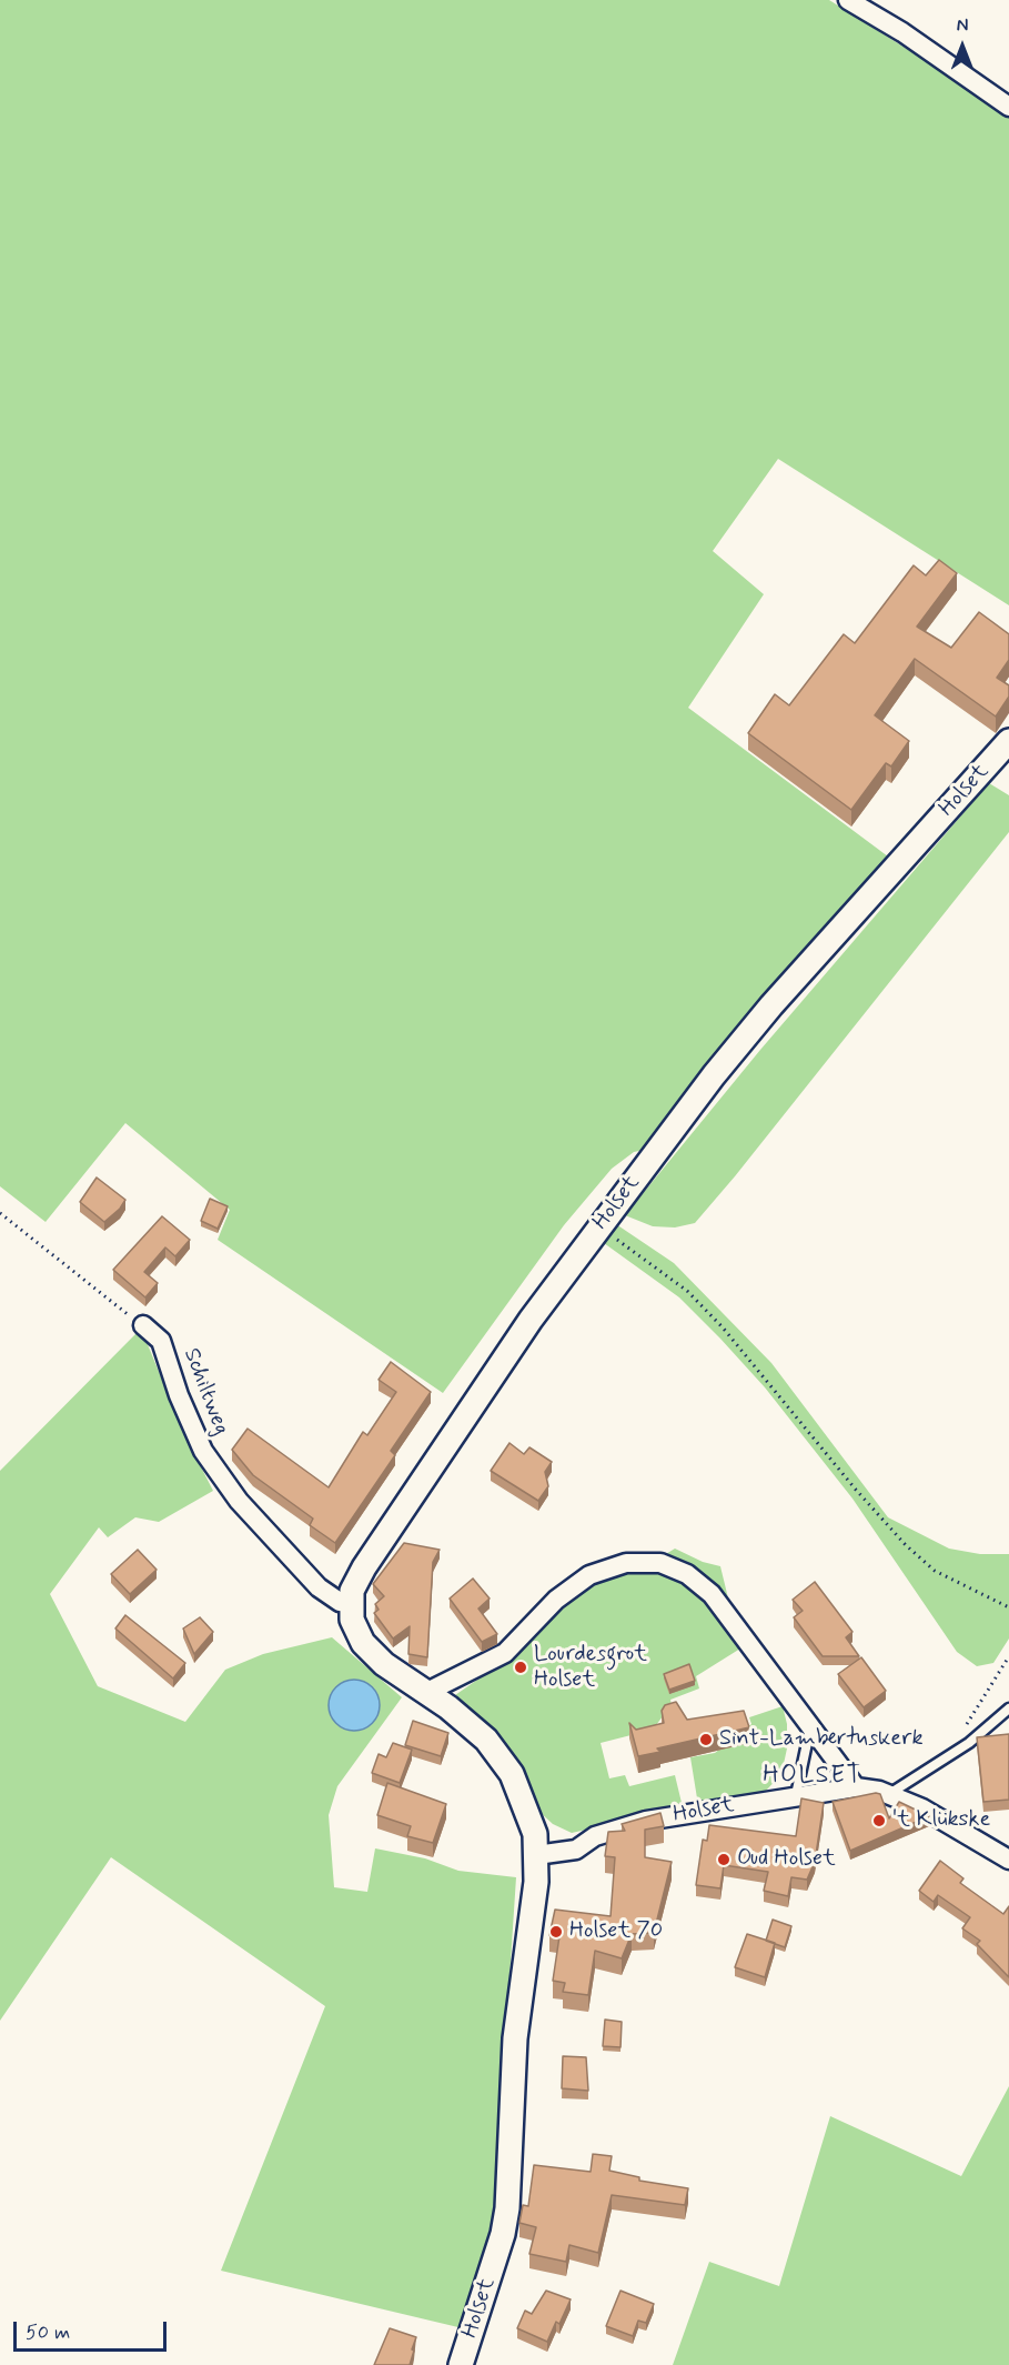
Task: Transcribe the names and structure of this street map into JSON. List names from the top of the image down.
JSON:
{
  "streets": {
    "street": ["Holset", "Schiltweg"]
  },
  "crossings": [
    ["Holset", "Schiltweg"]
  ],
  "districts": ["HOLSET"],
  "places": [
    "Lourdesgrot Holset",
    "Sint-Lambertuskerk",
    "'t Klükske",
    "Oud Holset",
    "Holset 70"
  ],
  "scale_bar": "50 m",
  "north": "top"
}
